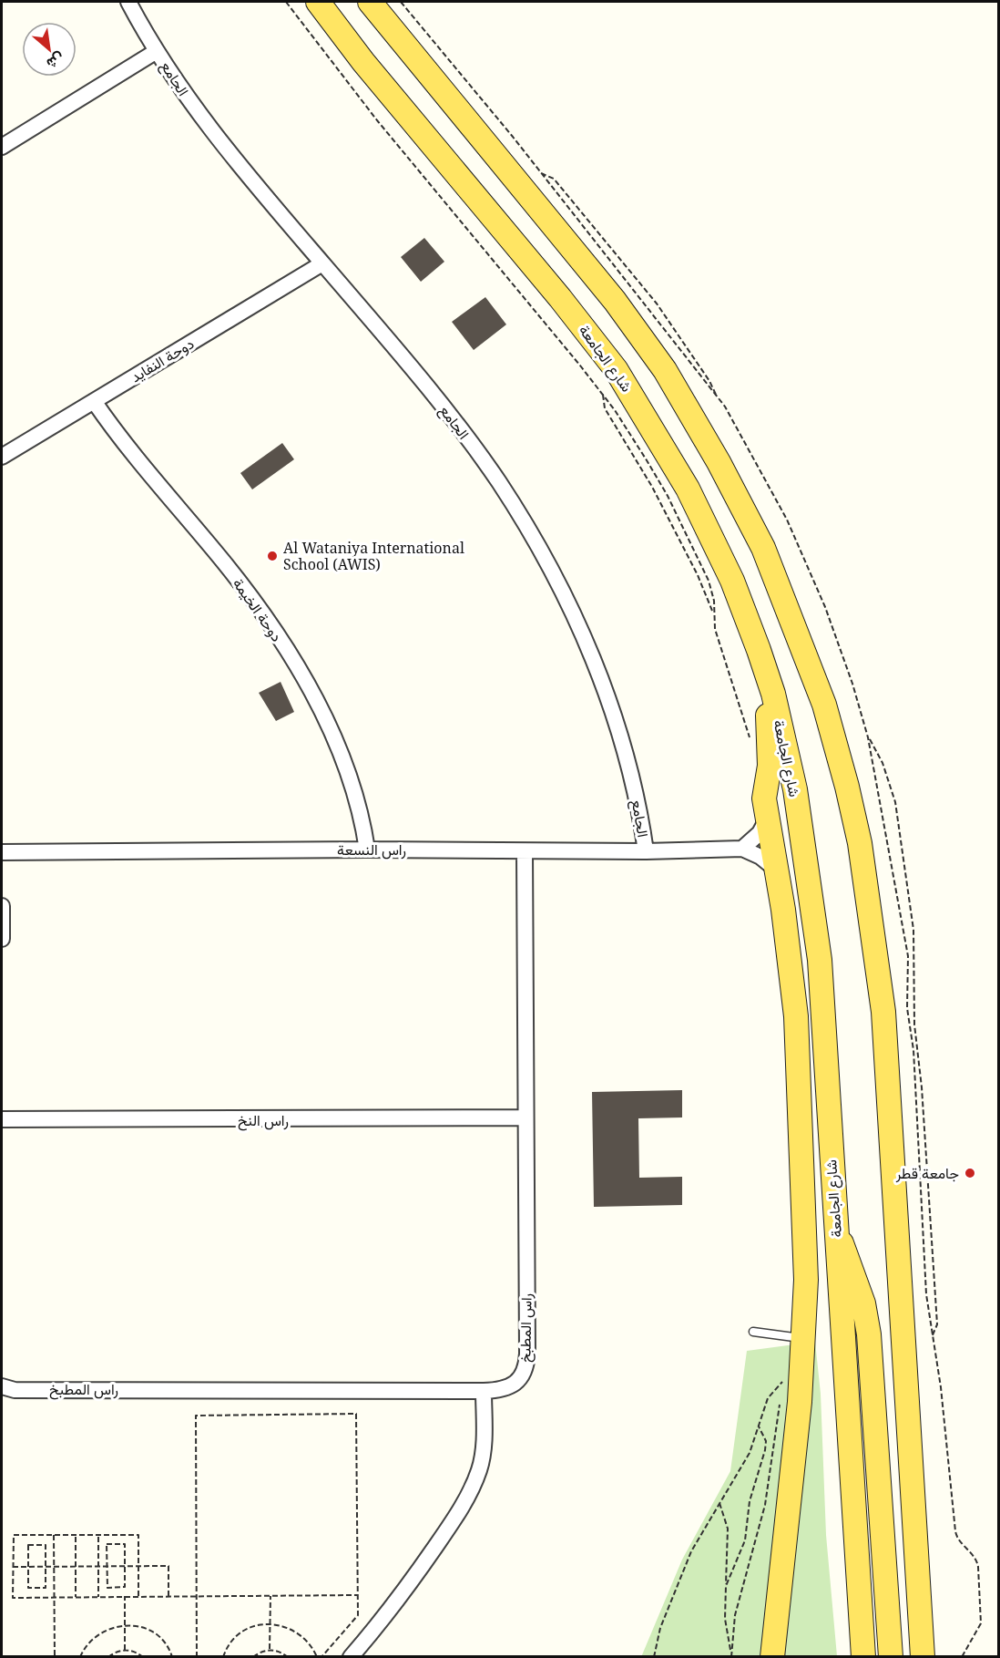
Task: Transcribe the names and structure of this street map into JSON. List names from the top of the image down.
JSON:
{
  "streets": {
    "main road": ["شارع الجامعة"],
    "street": [
      "الجامع",
      "دوحة النفايد",
      "دوحة الخيمة",
      "راس النسعة",
      "راس النخ",
      "راس المطبخ"
    ]
  },
  "crossings": [
    ["الجامع", "دوحة النفايد"],
    ["الجامع", "راس النسعة"],
    ["دوحة النفايد", "دوحة الخيمة"],
    ["دوحة الخيمة", "راس النسعة"],
    ["راس النسعة", "راس المطبخ"],
    ["راس النخ", "راس المطبخ"]
  ],
  "places": ["Al Wataniya International School (AWIS)", "جامعة قطر"],
  "north": "bottom right"
}
